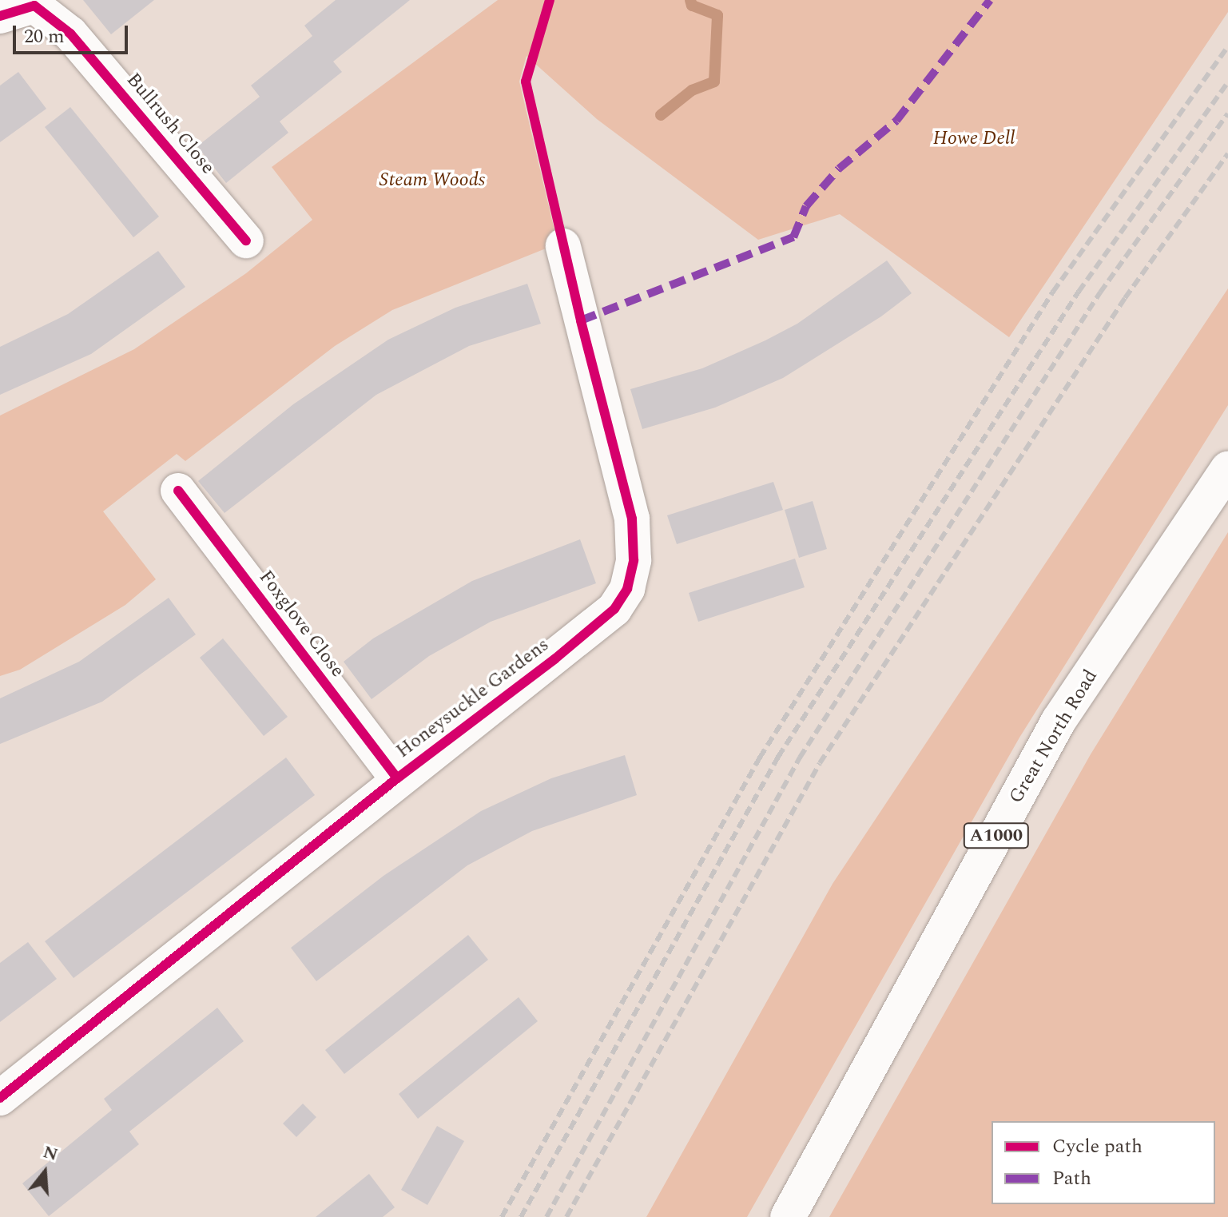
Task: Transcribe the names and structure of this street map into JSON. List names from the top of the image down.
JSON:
{
  "streets": {
    "street": [
      "Bullrush Close",
      "Foxglove Close",
      "Honeysuckle Gardens",
      "Great North Road",
      "A1000"
    ]
  },
  "crossings": [
    ["Foxglove Close", "Honeysuckle Gardens"]
  ],
  "parks": ["Howe Dell", "Steam Woods"],
  "legend": ["Cycle path", "Path"],
  "scale_bar": "20 m",
  "north": "top"
}
